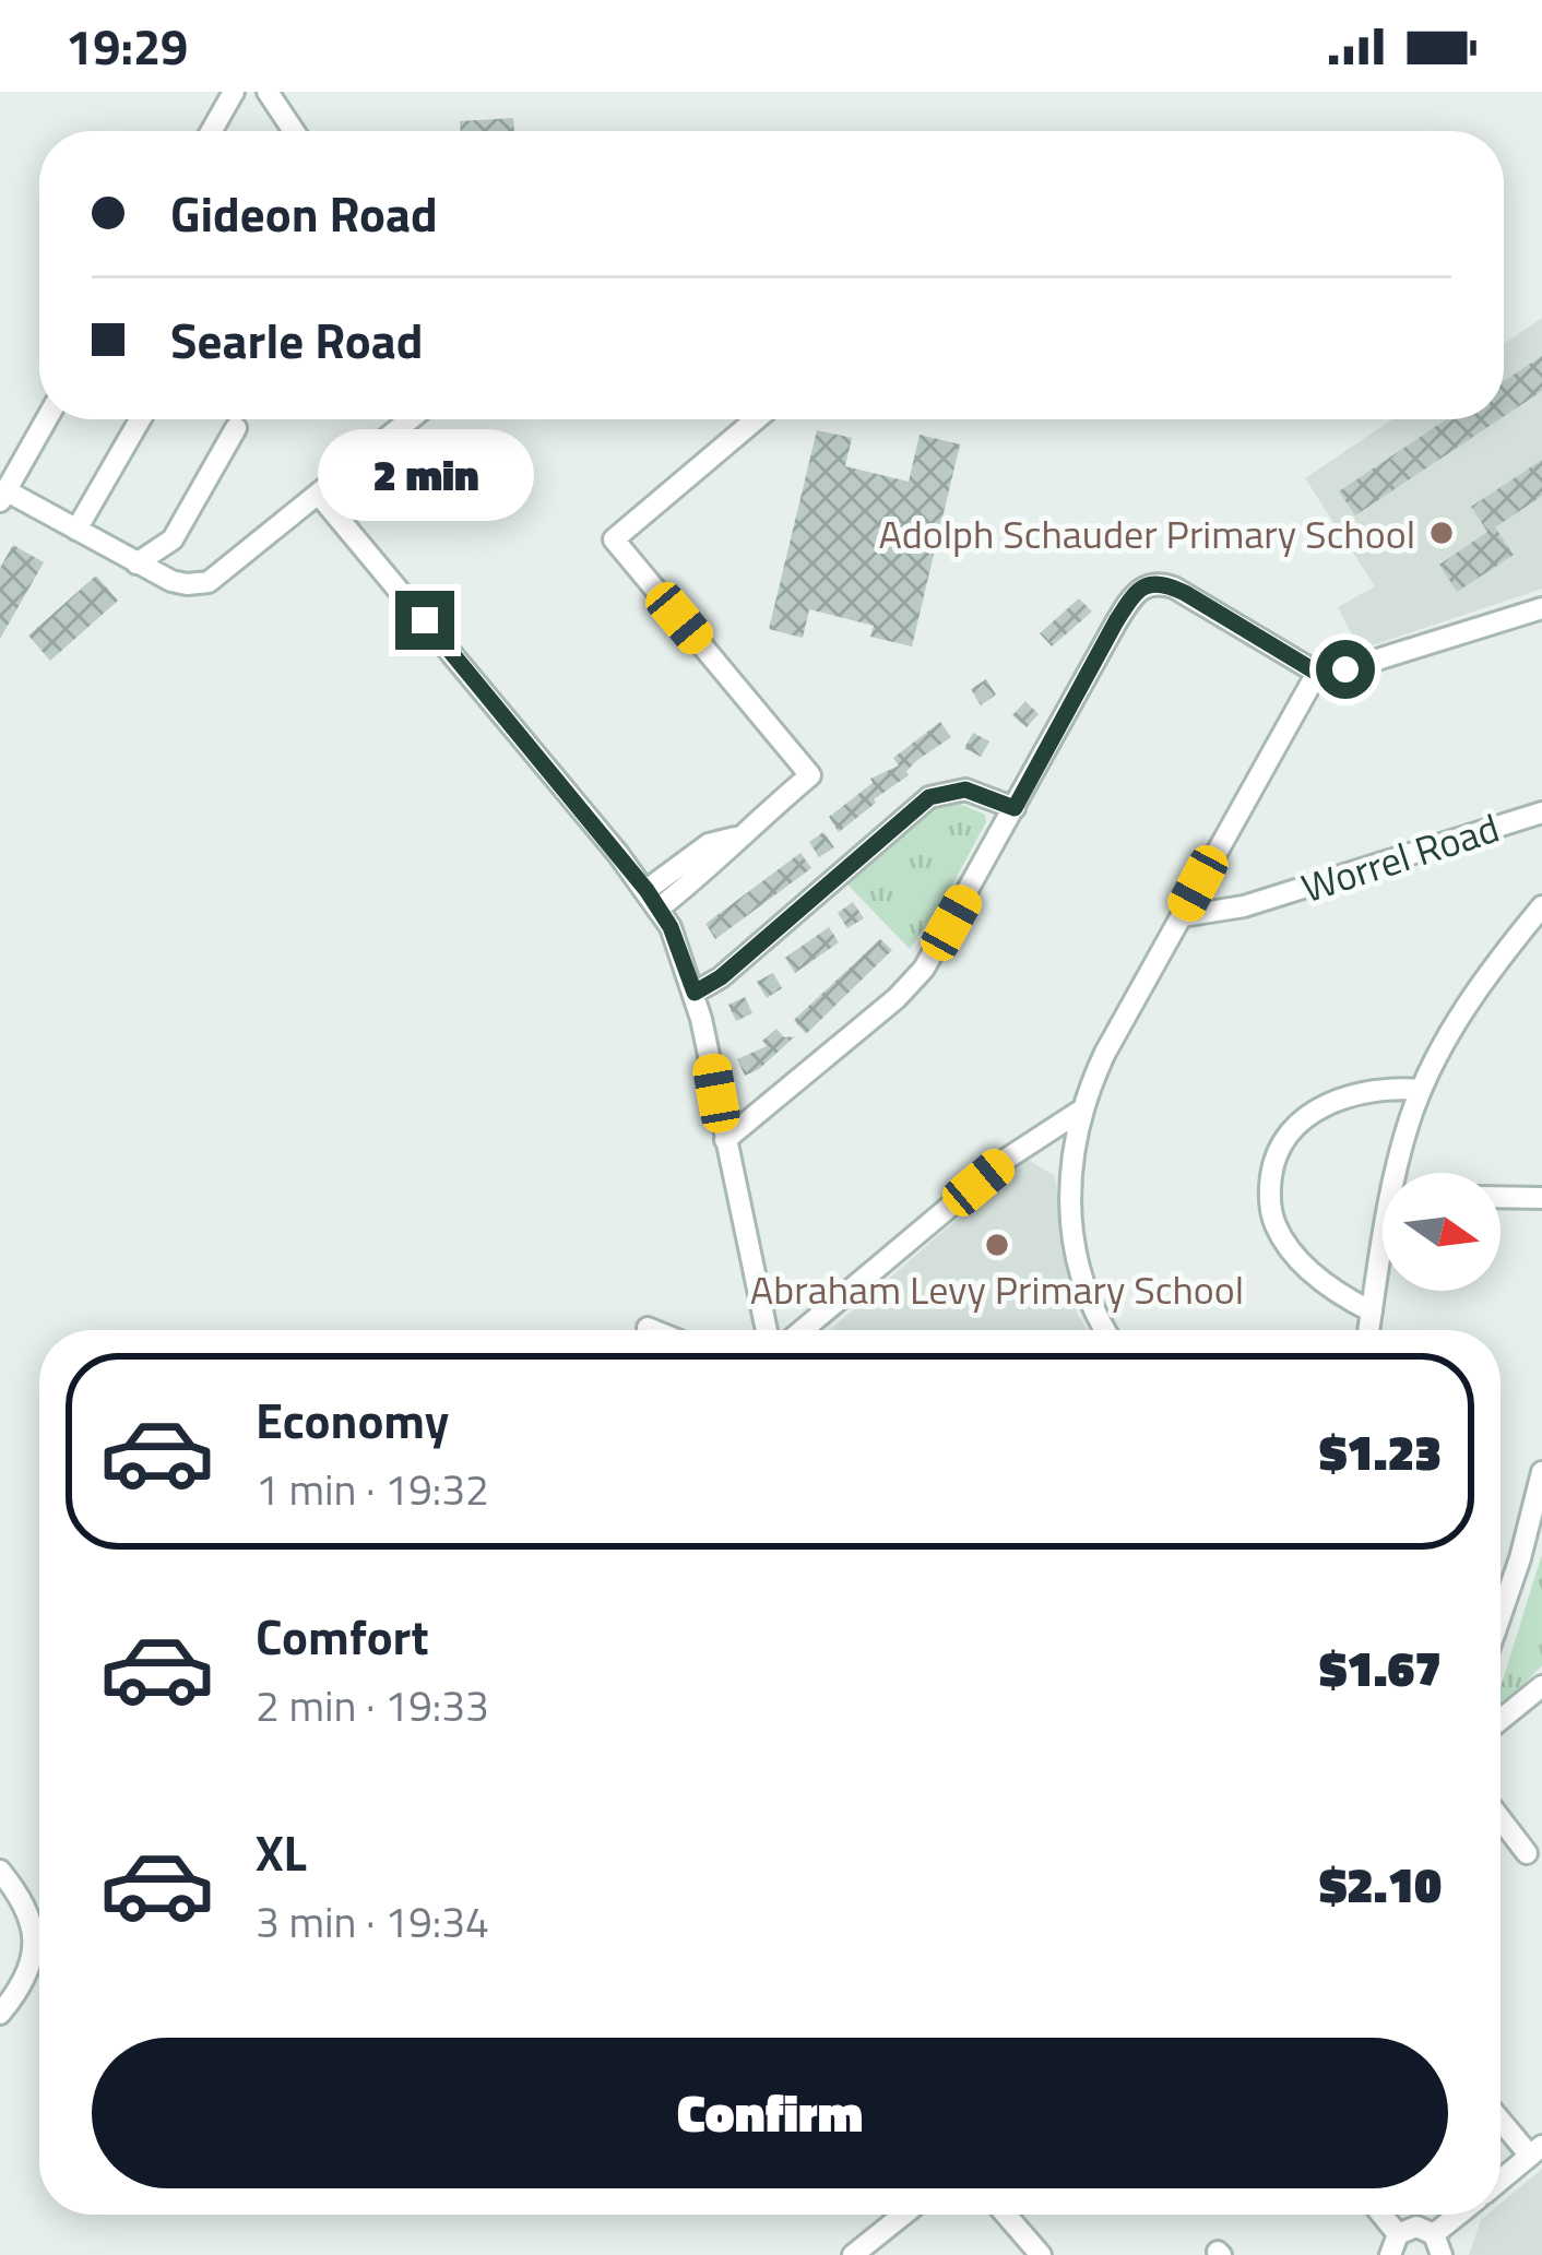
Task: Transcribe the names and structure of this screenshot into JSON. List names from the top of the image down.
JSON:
{
  "streets": {
    "street": ["Worrel Road"]
  },
  "places": ["Adolph Schauder Primary School", "Abraham Levy Primary School"],
  "north": "right",
  "page": {
    "status": "19:29",
    "banner": ["Gideon Road", "Searle Road"],
    "bubble": "2 min",
    "list": [
      {
        "name": "Economy",
        "note": "1 min · 19:32",
        "value": "$1.23"
      },
      {
        "name": "Comfort",
        "note": "2 min · 19:33",
        "value": "$1.67"
      },
      {
        "name": "XL",
        "note": "3 min · 19:34",
        "value": "$2.10"
      }
    ],
    "buttons": "Confirm"
  }
}
